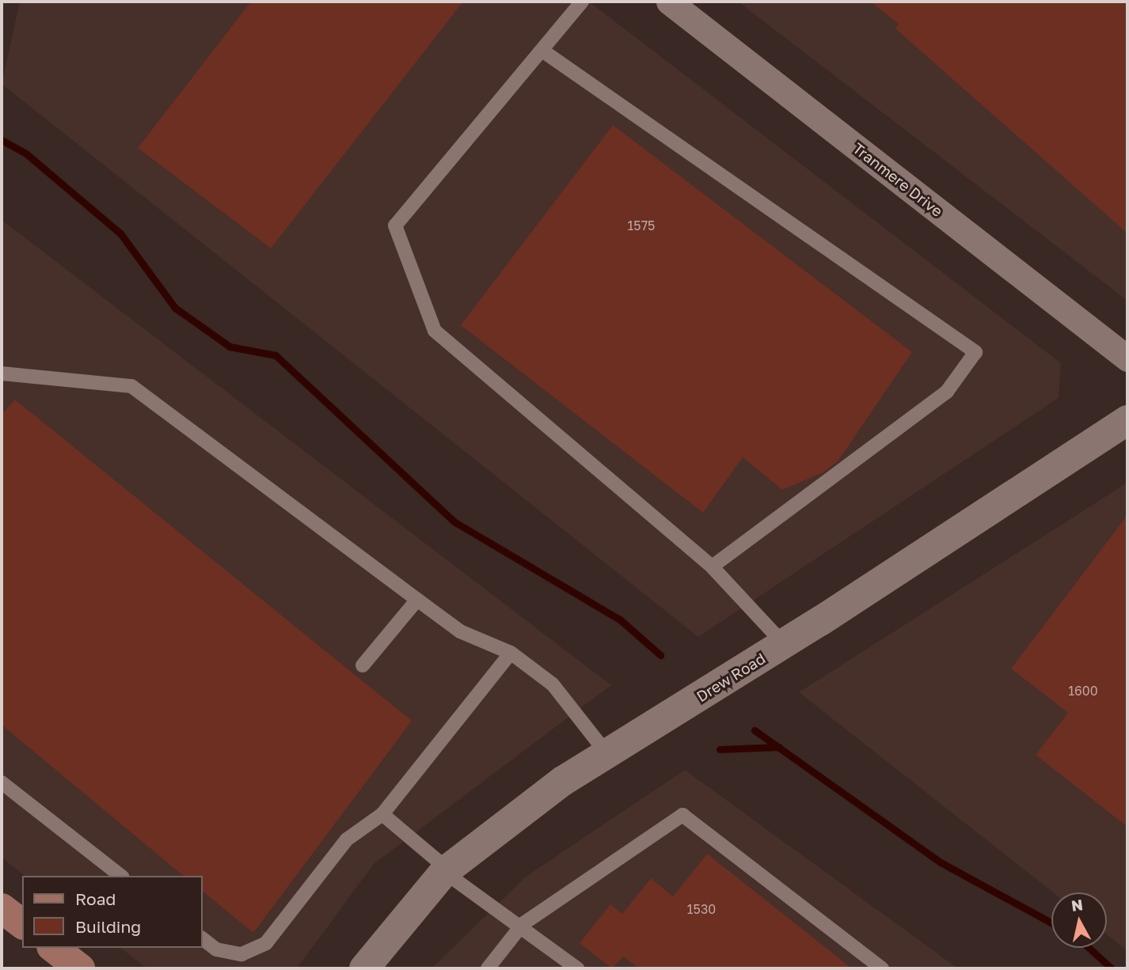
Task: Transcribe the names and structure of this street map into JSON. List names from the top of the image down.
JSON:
{
  "streets": {
    "street": ["Tranmere Drive", "Drew Road"]
  },
  "house_numbers": ["1575", "1600", "1530"],
  "legend": ["Road", "Building"],
  "north": "top"
}
